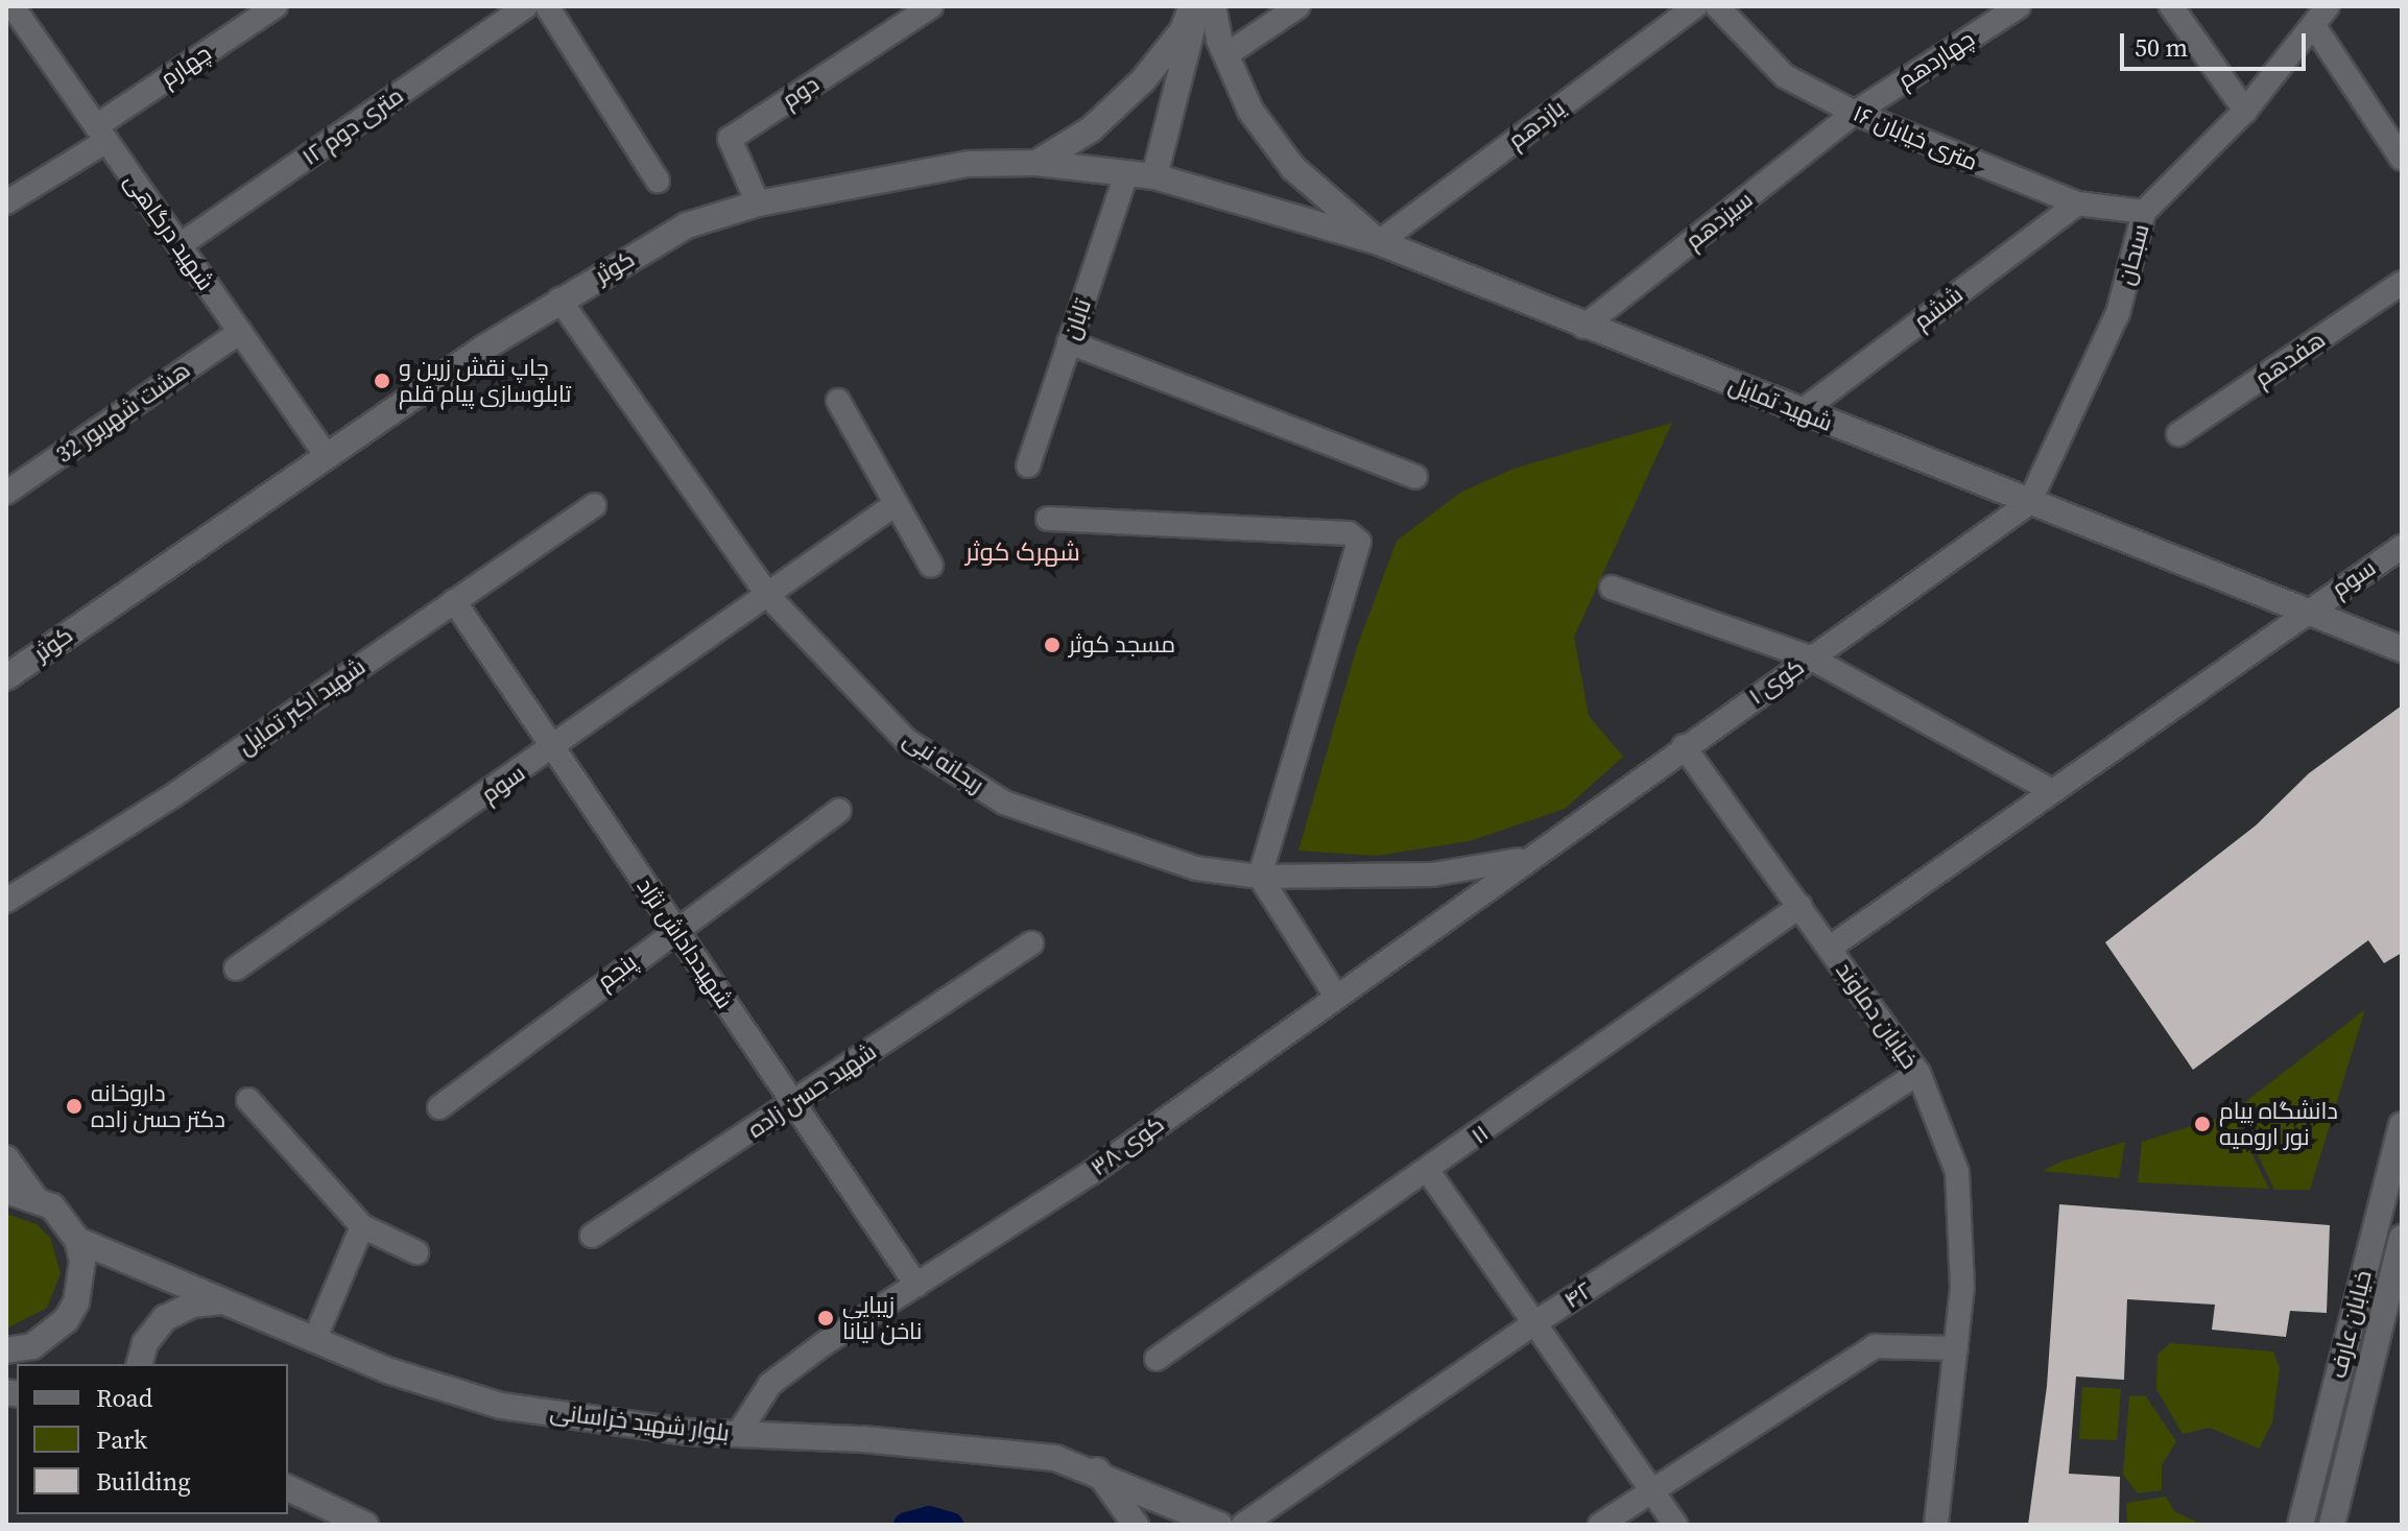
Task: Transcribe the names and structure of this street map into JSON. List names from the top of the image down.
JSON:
{
  "streets": {
    "street": [
      "چهاردهم",
      "چهارم",
      "دوم",
      "یازدهم",
      "۱۲ متری دوم",
      "۱۶ متری خیابان",
      "سیزدهم",
      "شهید درگاهی",
      "سبحان",
      "کوثر",
      "ششم",
      "تابان",
      "هفدهم",
      "شهید تمایل",
      "هشت شهریور 32",
      "سوم",
      "کوی ۱",
      "شهید اکبر تمایل",
      "ریحانه نبی",
      "شهیدداداش نژاد",
      "پنجم",
      "خیابان دماوند",
      "شهید حسن زاده",
      "۱۱",
      "کوی ۳۸",
      "۴۲",
      "خیابان عارف",
      "بلوار شهید خراسانی"
    ]
  },
  "crossings": [
    ["چهاردهم", "۱۶ متری خیابان"],
    ["چهاردهم", "سیزدهم"],
    ["چهارم", "شهید درگاهی"],
    ["دوم", "کوثر"],
    ["یازدهم", "شهید تمایل"],
    ["۱۲ متری دوم", "شهید درگاهی"],
    ["۱۶ متری خیابان", "سیزدهم"],
    ["۱۶ متری خیابان", "سبحان"],
    ["۱۶ متری خیابان", "ششم"],
    ["سیزدهم", "شهید تمایل"],
    ["شهید درگاهی", "کوثر"],
    ["شهید درگاهی", "هشت شهریور 32"],
    ["سبحان", "شهید تمایل"],
    ["سبحان", "کوی ۱"],
    ["کوثر", "تابان"],
    ["کوثر", "شهید تمایل"],
    ["کوثر", "ریحانه نبی"],
    ["ششم", "شهید تمایل"],
    ["شهید تمایل", "سوم"],
    ["شهید تمایل", "کوی ۱"],
    ["سوم", "ریحانه نبی"],
    ["سوم", "شهیدداداش نژاد"],
    ["سوم", "خیابان دماوند"],
    ["کوی ۱", "ریحانه نبی"],
    ["کوی ۱", "خیابان دماوند"],
    ["کوی ۱", "کوی ۳۸"],
    ["شهید اکبر تمایل", "شهیدداداش نژاد"],
    ["ریحانه نبی", "کوی ۳۸"],
    ["شهیدداداش نژاد", "پنجم"],
    ["شهیدداداش نژاد", "شهید حسن زاده"],
    ["شهیدداداش نژاد", "کوی ۳۸"],
    ["خیابان دماوند", "۱۱"],
    ["خیابان دماوند", "۴۲"],
    ["کوی ۳۸", "بلوار شهید خراسانی"]
  ],
  "districts": ["شهرک کوثر"],
  "places": [
    "چاپ نقش زرین و تابلوسازی پیام قلم",
    "مسجد کوثر",
    "داروخانه دکتر حسن زاده",
    "دانشگاه پیام نور ارومیه",
    "زیبایی ناخن لیانا"
  ],
  "legend": ["Road", "Park", "Building"],
  "scale_bar": "50 m"
}
